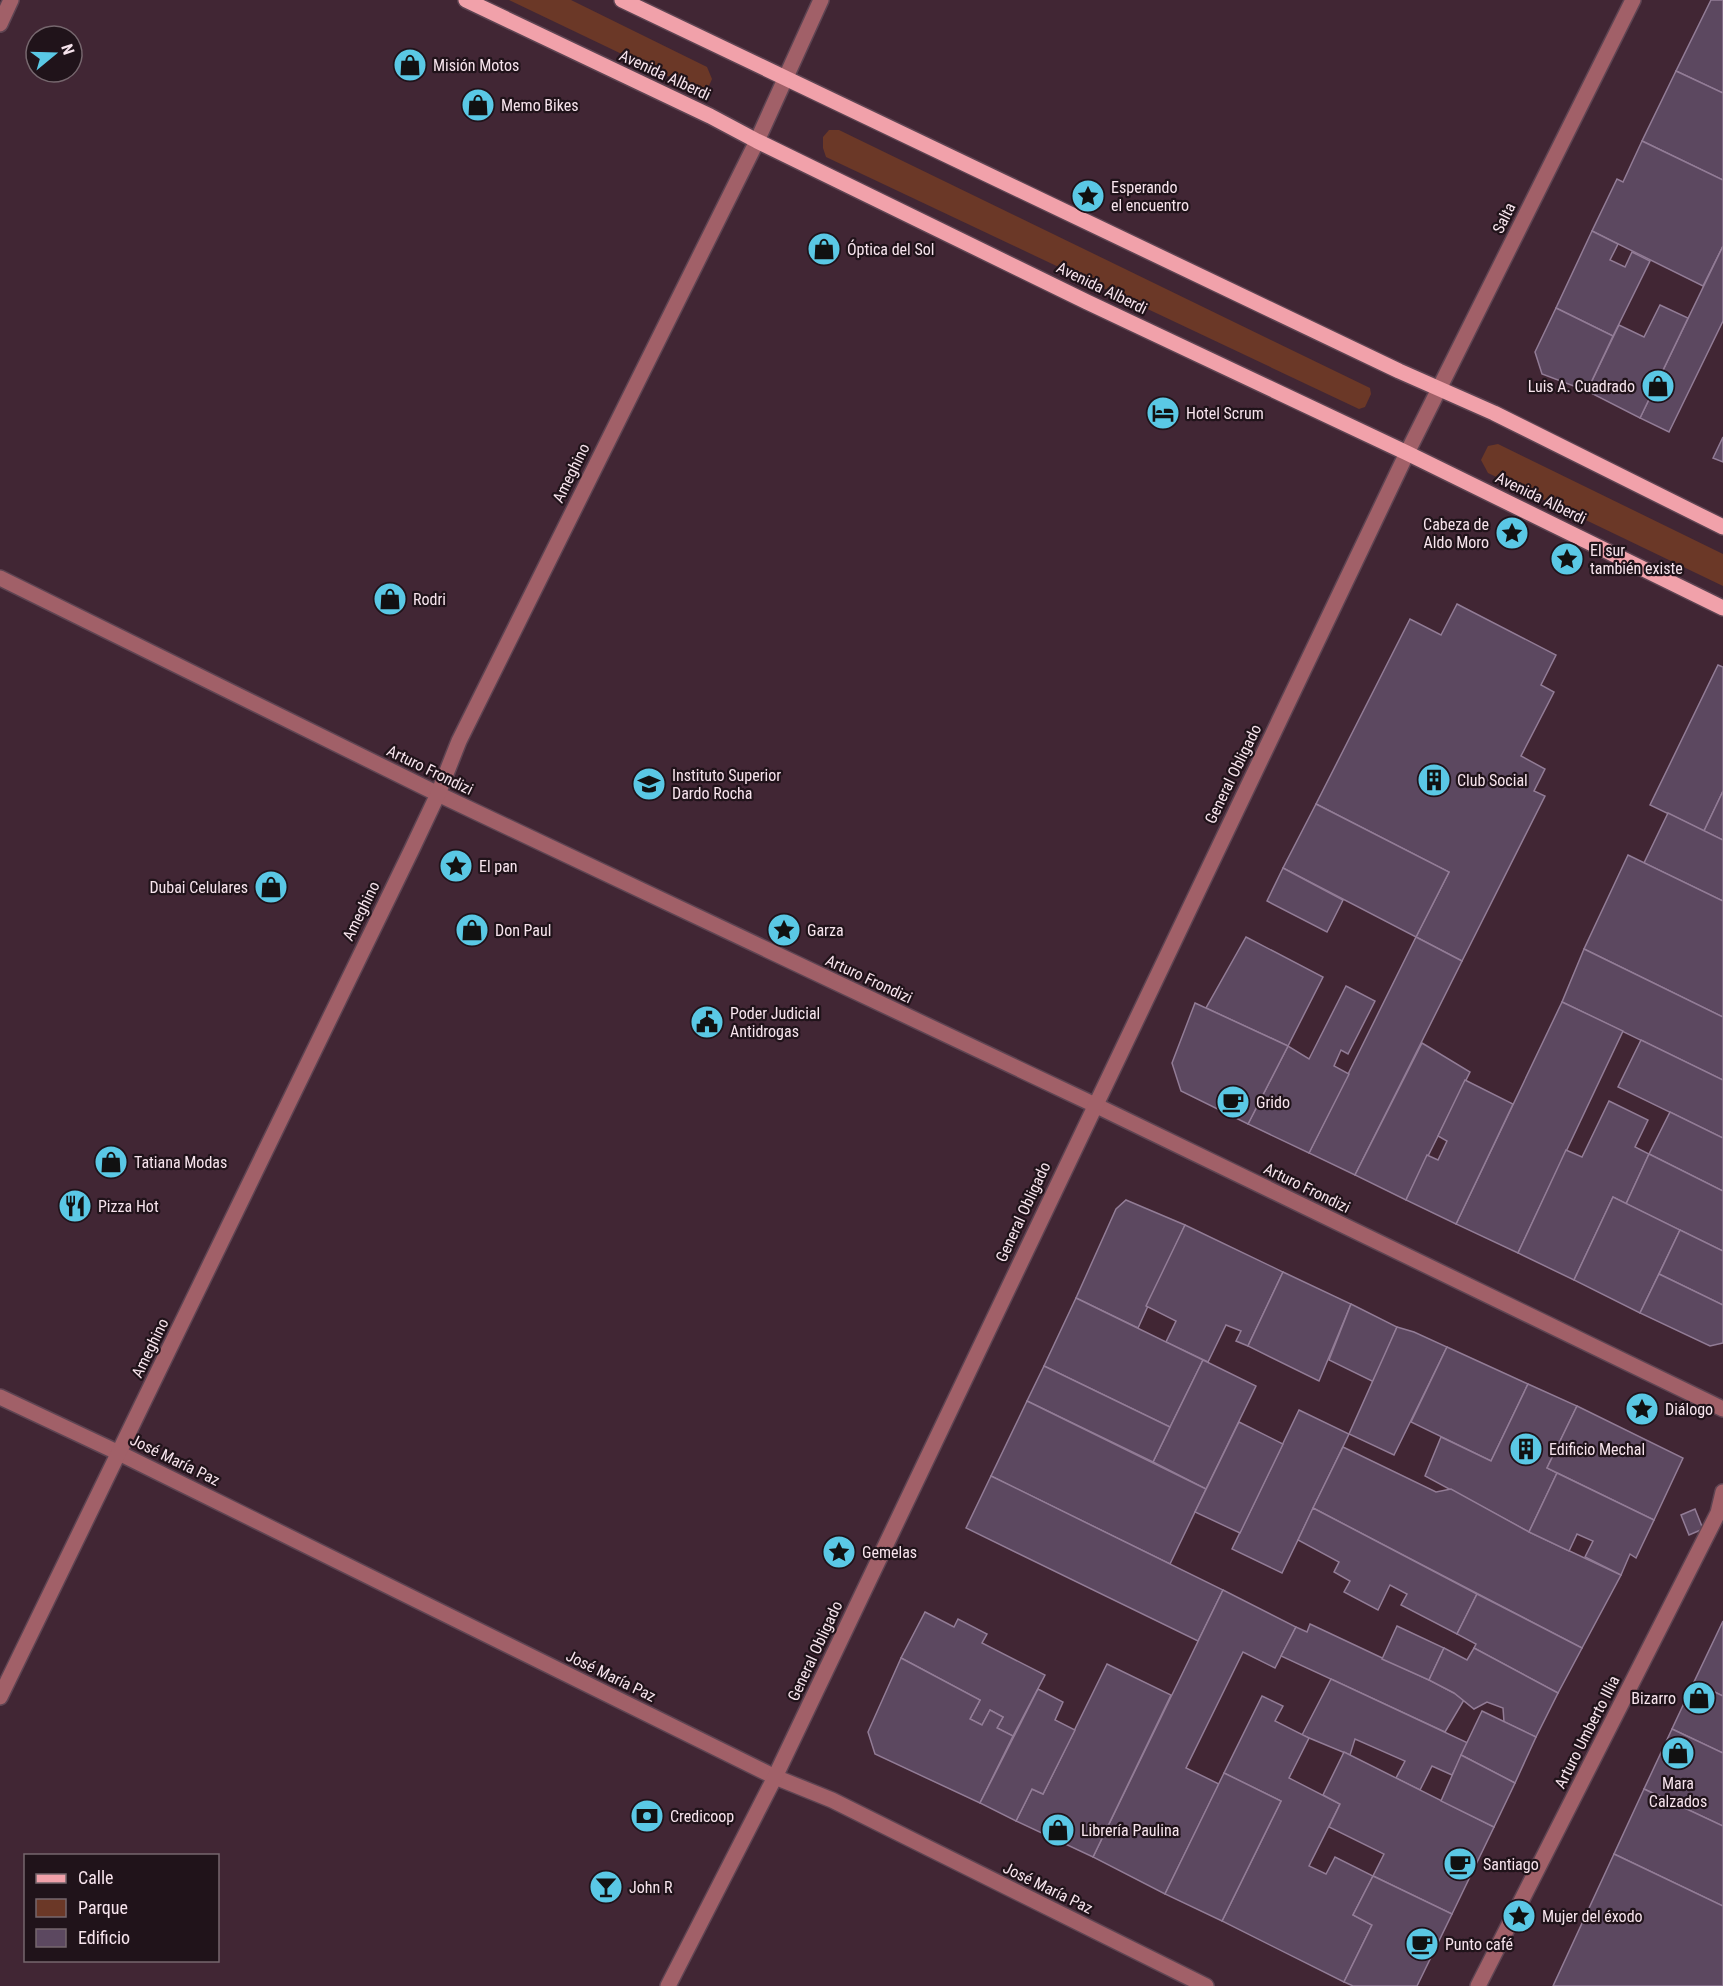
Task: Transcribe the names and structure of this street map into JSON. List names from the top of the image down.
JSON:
{
  "streets": {
    "main road": ["Avenida Alberdi"],
    "street": [
      "Salta",
      "Ameghino",
      "Arturo Frondizi",
      "General Obligado",
      "José María Paz",
      "Arturo Umberto Illia"
    ]
  },
  "crossings": [
    ["Avenida Alberdi", "Salta"],
    ["Avenida Alberdi", "Ameghino"],
    ["Avenida Alberdi", "General Obligado"],
    ["Salta", "General Obligado"],
    ["Ameghino", "Arturo Frondizi"],
    ["Ameghino", "José María Paz"],
    ["Arturo Frondizi", "General Obligado"],
    ["General Obligado", "José María Paz"]
  ],
  "places": {
    "shop": [
      "Misión Motos",
      "Memo Bikes",
      "Óptica del Sol",
      "Luis A. Cuadrado",
      "Rodri",
      "Dubai Celulares",
      "Don Paul",
      "Tatiana Modas",
      "Bizarro",
      "Mara Calzados",
      "Librería Paulina"
    ],
    "place": [
      "Esperando el encuentro",
      "Cabeza de Aldo Moro",
      "El sur también existe",
      "El pan",
      "Garza",
      "Diálogo",
      "Gemelas",
      "Mujer del éxodo"
    ],
    "hotel": ["Hotel Scrum"],
    "building": ["Club Social", "Edificio Mechal"],
    "school or university": ["Instituto Superior Dardo Rocha"],
    "public building": ["Poder Judicial Antidrogas"],
    "cafe": ["Grido", "Santiago", "Punto café"],
    "restaurant": ["Pizza Hot"],
    "bank": ["Credicoop"],
    "bar": ["John R"]
  },
  "legend": ["Calle", "Parque", "Edificio"],
  "north": "right"
}
